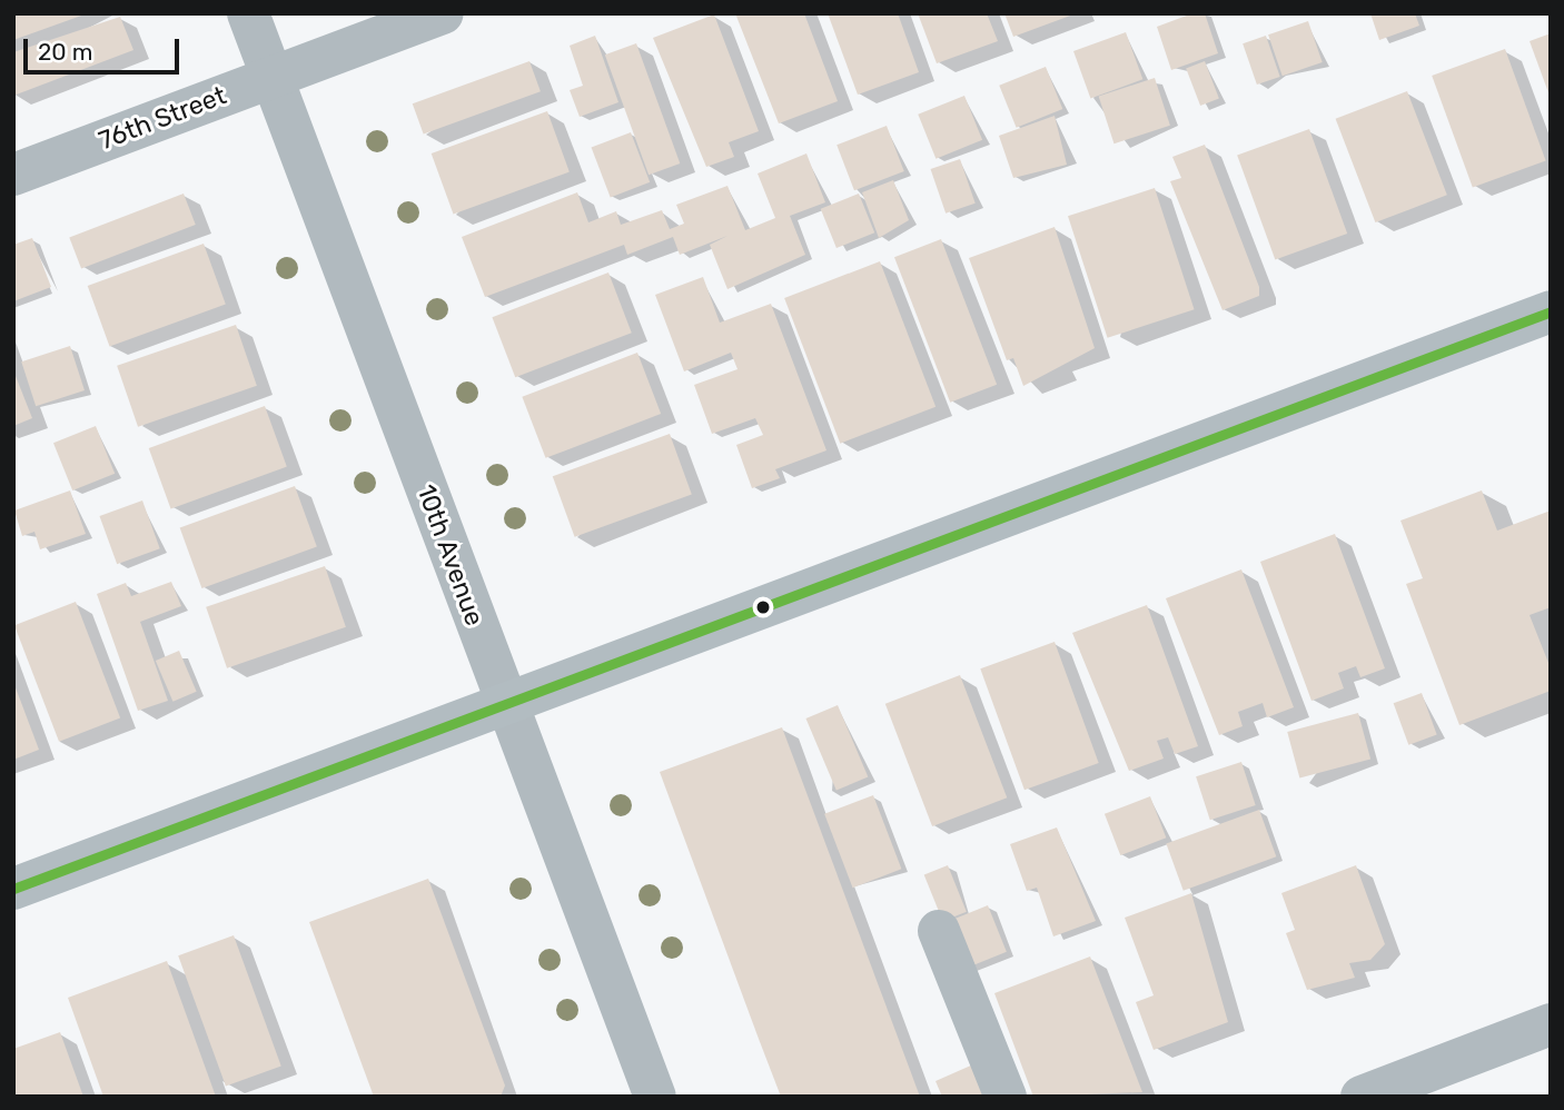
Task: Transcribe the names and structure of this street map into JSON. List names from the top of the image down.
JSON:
{
  "streets": {
    "street": ["76th Street", "10th Avenue"]
  },
  "crossings": [
    ["76th Street", "10th Avenue"]
  ],
  "scale_bar": "20 m"
}
